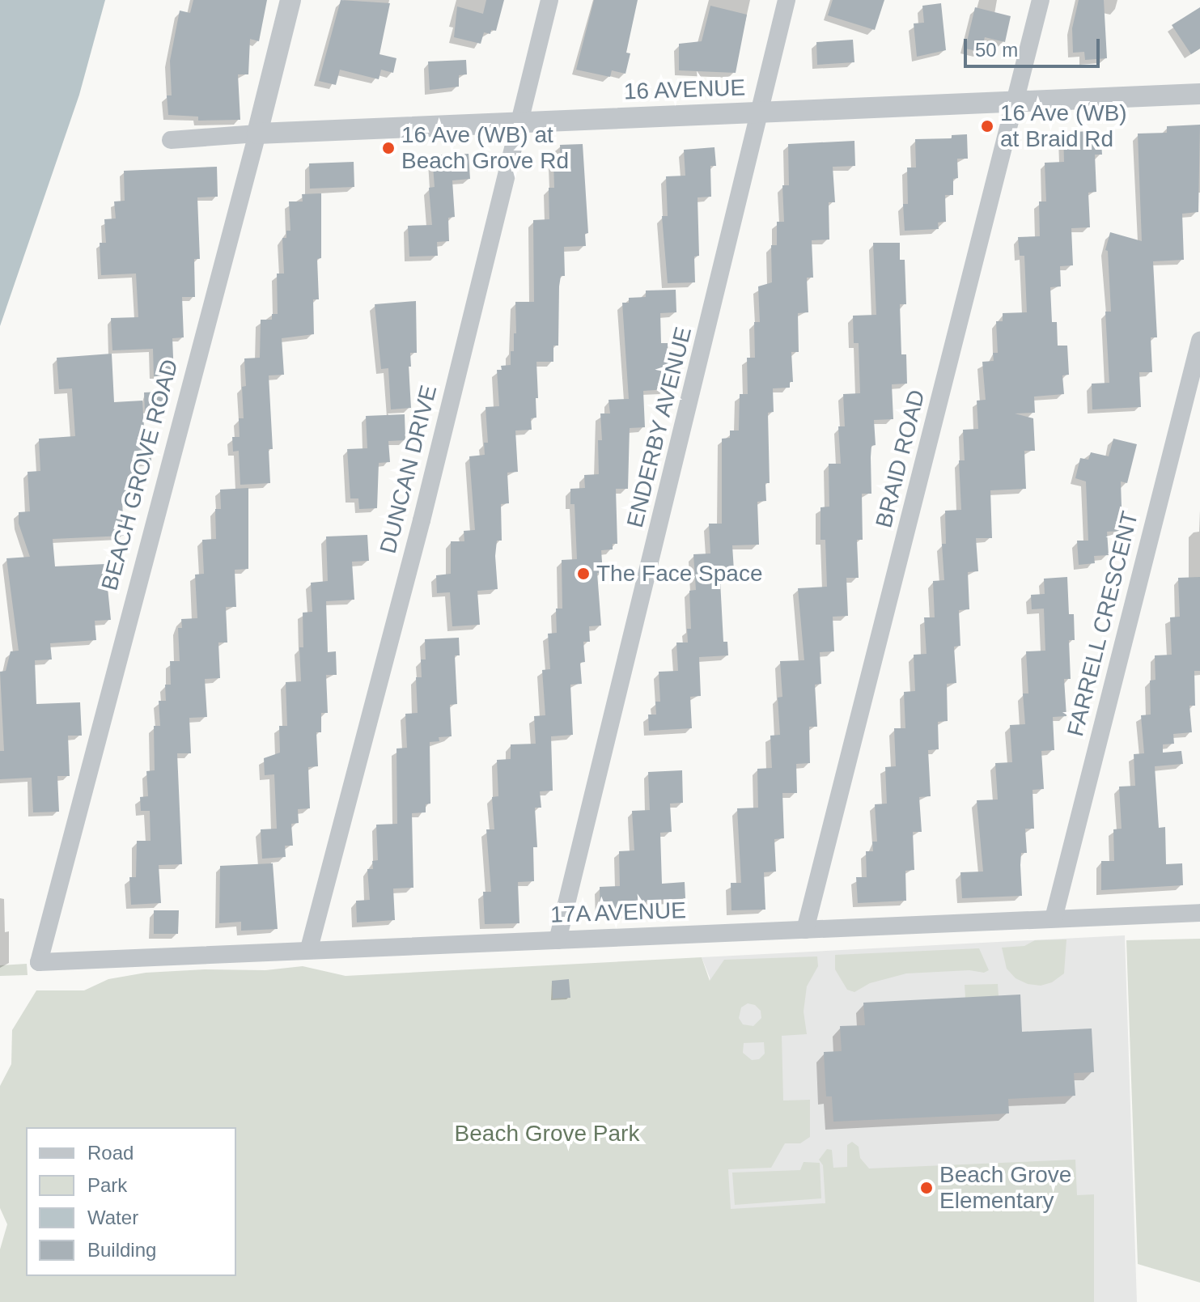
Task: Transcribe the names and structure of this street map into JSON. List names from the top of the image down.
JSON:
{
  "streets": {
    "street": [
      "16 AVENUE",
      "ENDERBY AVENUE",
      "BRAID ROAD",
      "DUNCAN DRIVE",
      "BEACH GROVE ROAD",
      "FARRELL CRESCENT",
      "17A AVENUE"
    ]
  },
  "crossings": [
    ["16 AVENUE", "ENDERBY AVENUE"],
    ["16 AVENUE", "BRAID ROAD"],
    ["16 AVENUE", "DUNCAN DRIVE"],
    ["16 AVENUE", "BEACH GROVE ROAD"],
    ["ENDERBY AVENUE", "17A AVENUE"],
    ["BRAID ROAD", "17A AVENUE"],
    ["DUNCAN DRIVE", "17A AVENUE"],
    ["BEACH GROVE ROAD", "17A AVENUE"],
    ["FARRELL CRESCENT", "17A AVENUE"]
  ],
  "parks": ["Beach Grove Park"],
  "places": [
    "16 Ave (WB) at Braid Rd",
    "16 Ave (WB) at Beach Grove Rd",
    "The Face Space",
    "Beach Grove Elementary"
  ],
  "legend": [
    "Road",
    "Park",
    "Water",
    "Building"
  ],
  "scale_bar": "50 m"
}
